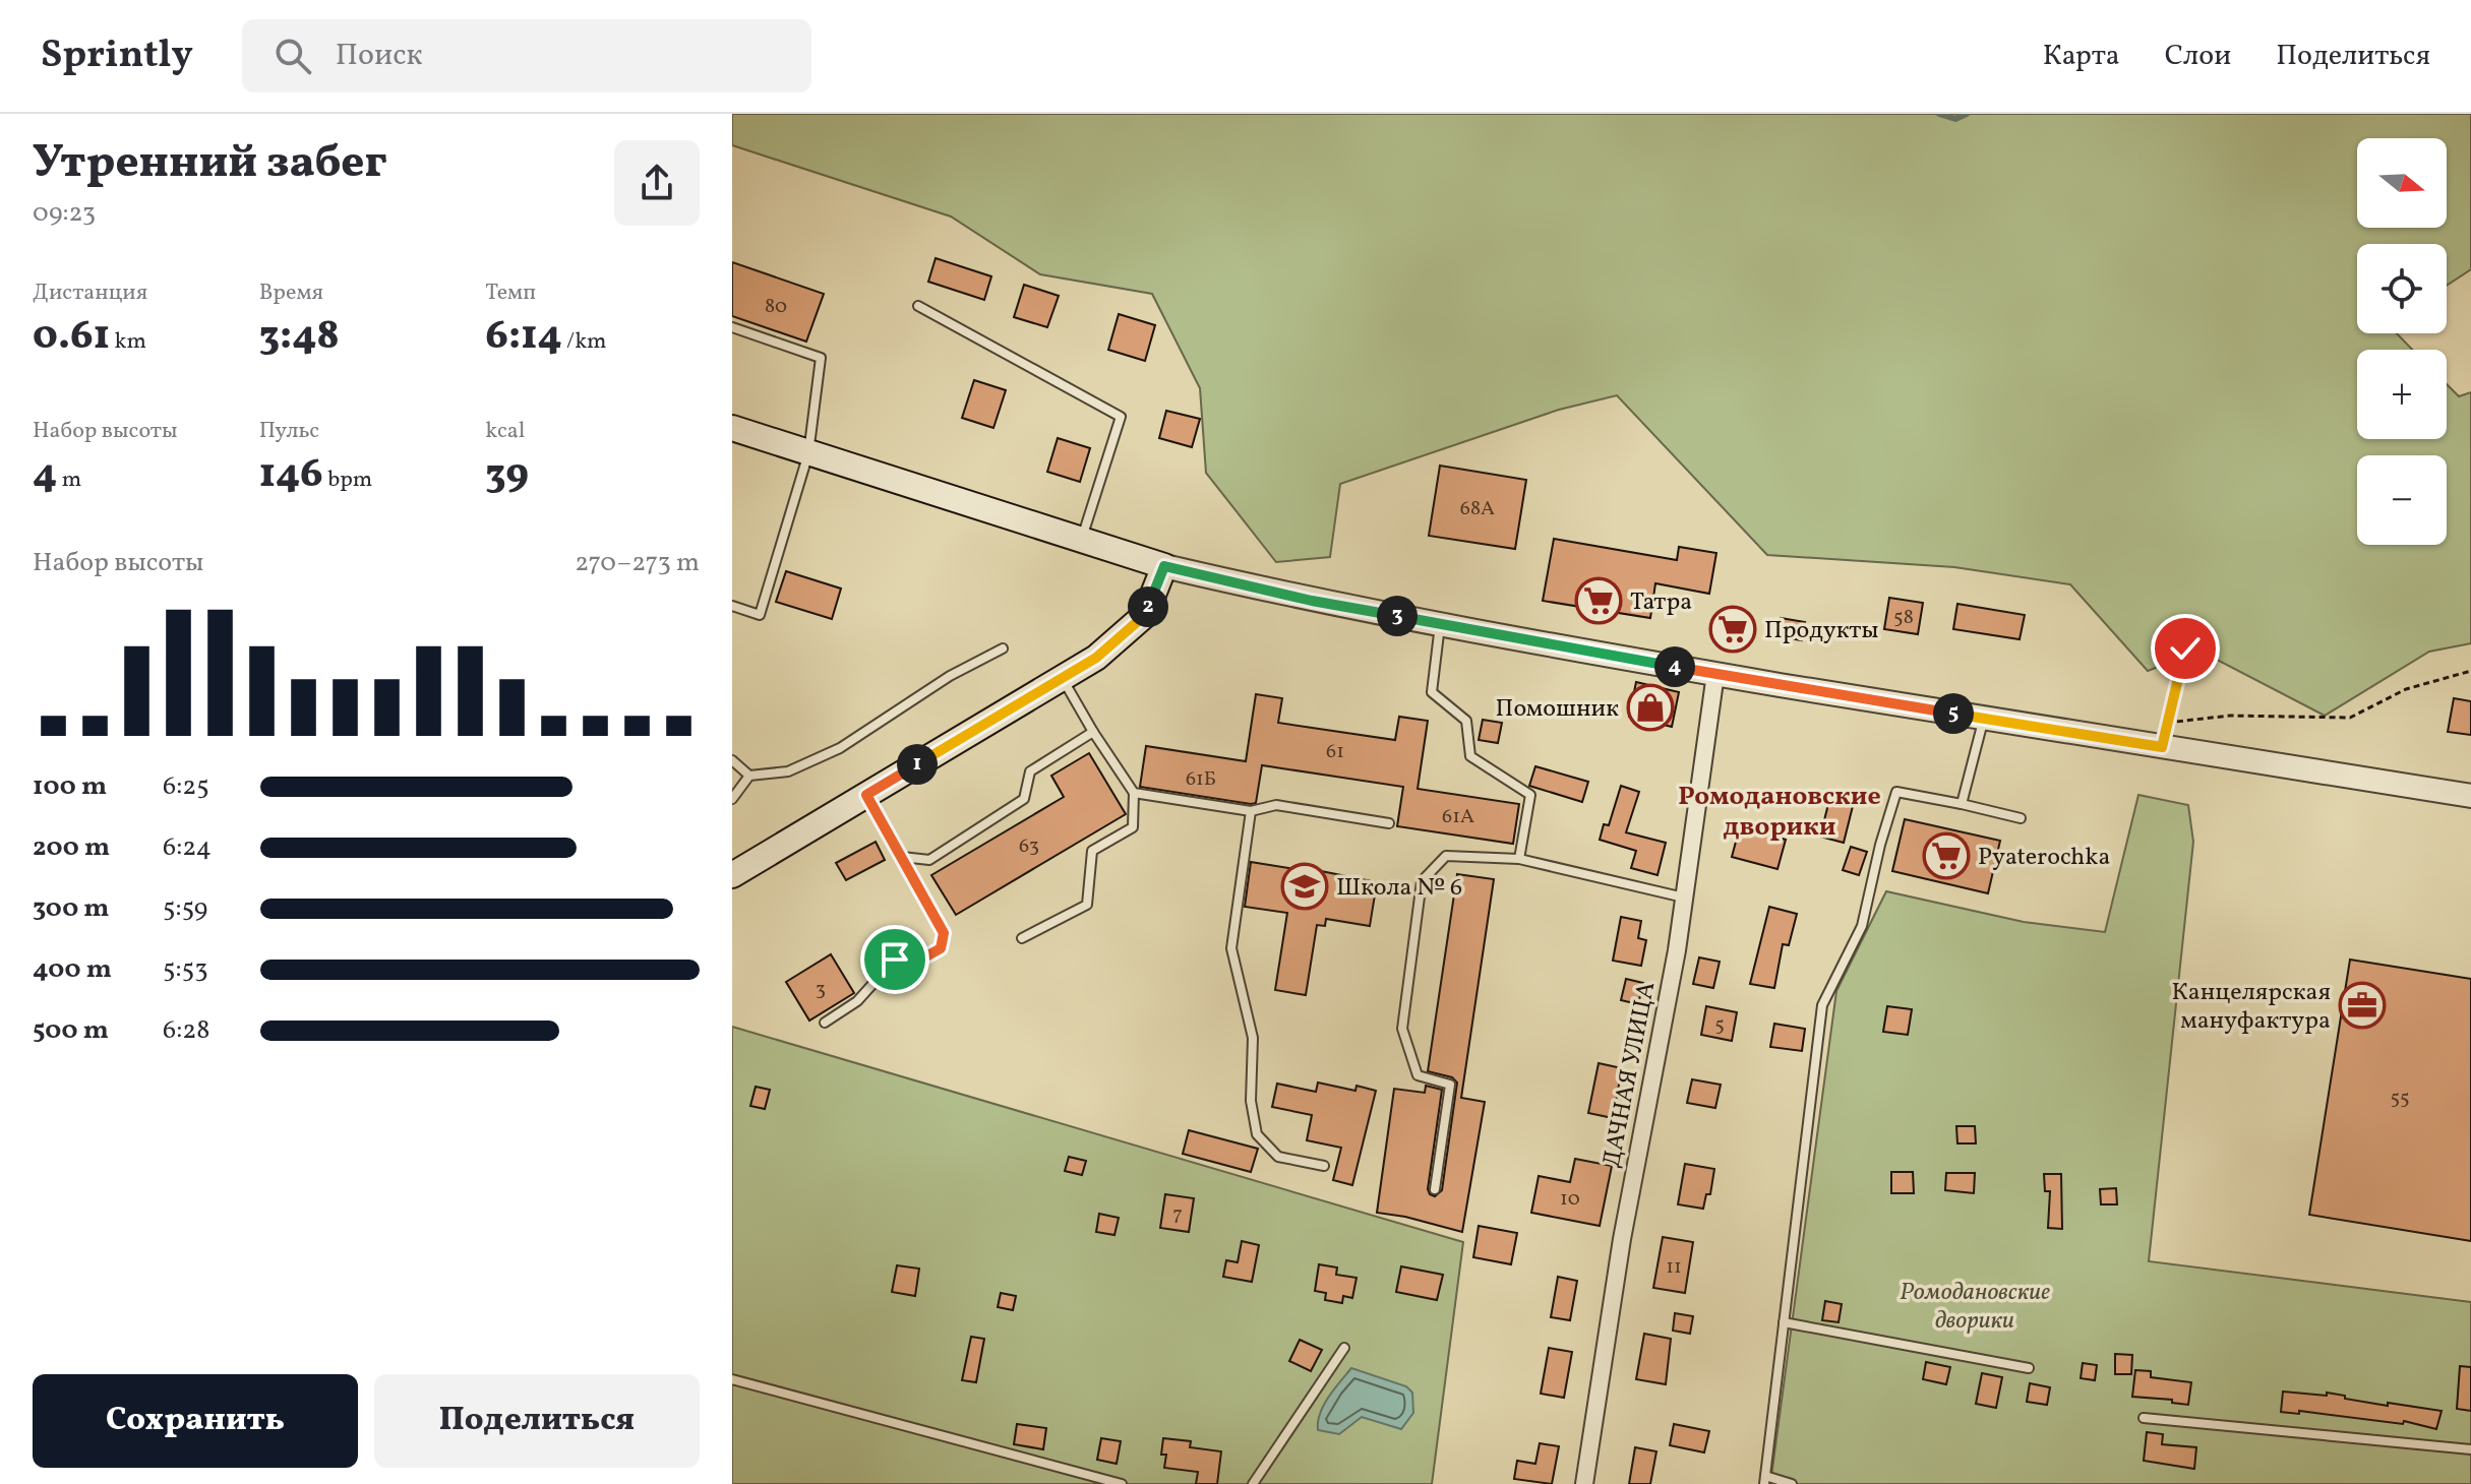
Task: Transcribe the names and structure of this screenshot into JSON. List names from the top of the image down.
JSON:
{
  "streets": {
    "street": ["ДАЧНАЯ УЛИЦА"]
  },
  "districts": ["Ромодановские дворики"],
  "parks": ["Ромодановские дворики"],
  "places": {
    "supermarket": ["Татра", "Продукты", "Pyaterochka"],
    "shop": ["Помошник"],
    "school or university": ["Школа № 6"],
    "office": ["Канцелярская мануфактура"]
  },
  "house_numbers": [
    "80",
    "68А",
    "58",
    "61",
    "61Б",
    "61А",
    "63",
    "3",
    "5",
    "55",
    "10",
    "7",
    "11"
  ],
  "north": "right",
  "page": {
    "header": "Sprintly",
    "search": "Поиск",
    "nav": ["Карта", "Слои", "Поделиться"],
    "heading": ["Утренний забег", "09:23"],
    "map_buttons": ["+", "−"],
    "stats": [
      ["Дистанция", "0.61 km"],
      ["Время", "3:48"],
      ["Темп", "6:14 /km"],
      ["Набор высоты", "4 m"],
      ["Пульс", "146 bpm"],
      ["kcal", "39"]
    ],
    "chart": ["Набор высоты", "270–273 m"],
    "pins": [
      "2",
      "3",
      "4",
      "5",
      "1"
    ],
    "list": [
      {
        "name": "100 m",
        "note": "6:25"
      },
      {
        "name": "200 m",
        "note": "6:24"
      },
      {
        "name": "300 m",
        "note": "5:59"
      },
      {
        "name": "400 m",
        "note": "5:53"
      },
      {
        "name": "500 m",
        "note": "6:28"
      }
    ],
    "buttons": ["Сохранить", "Поделиться"]
  }
}
